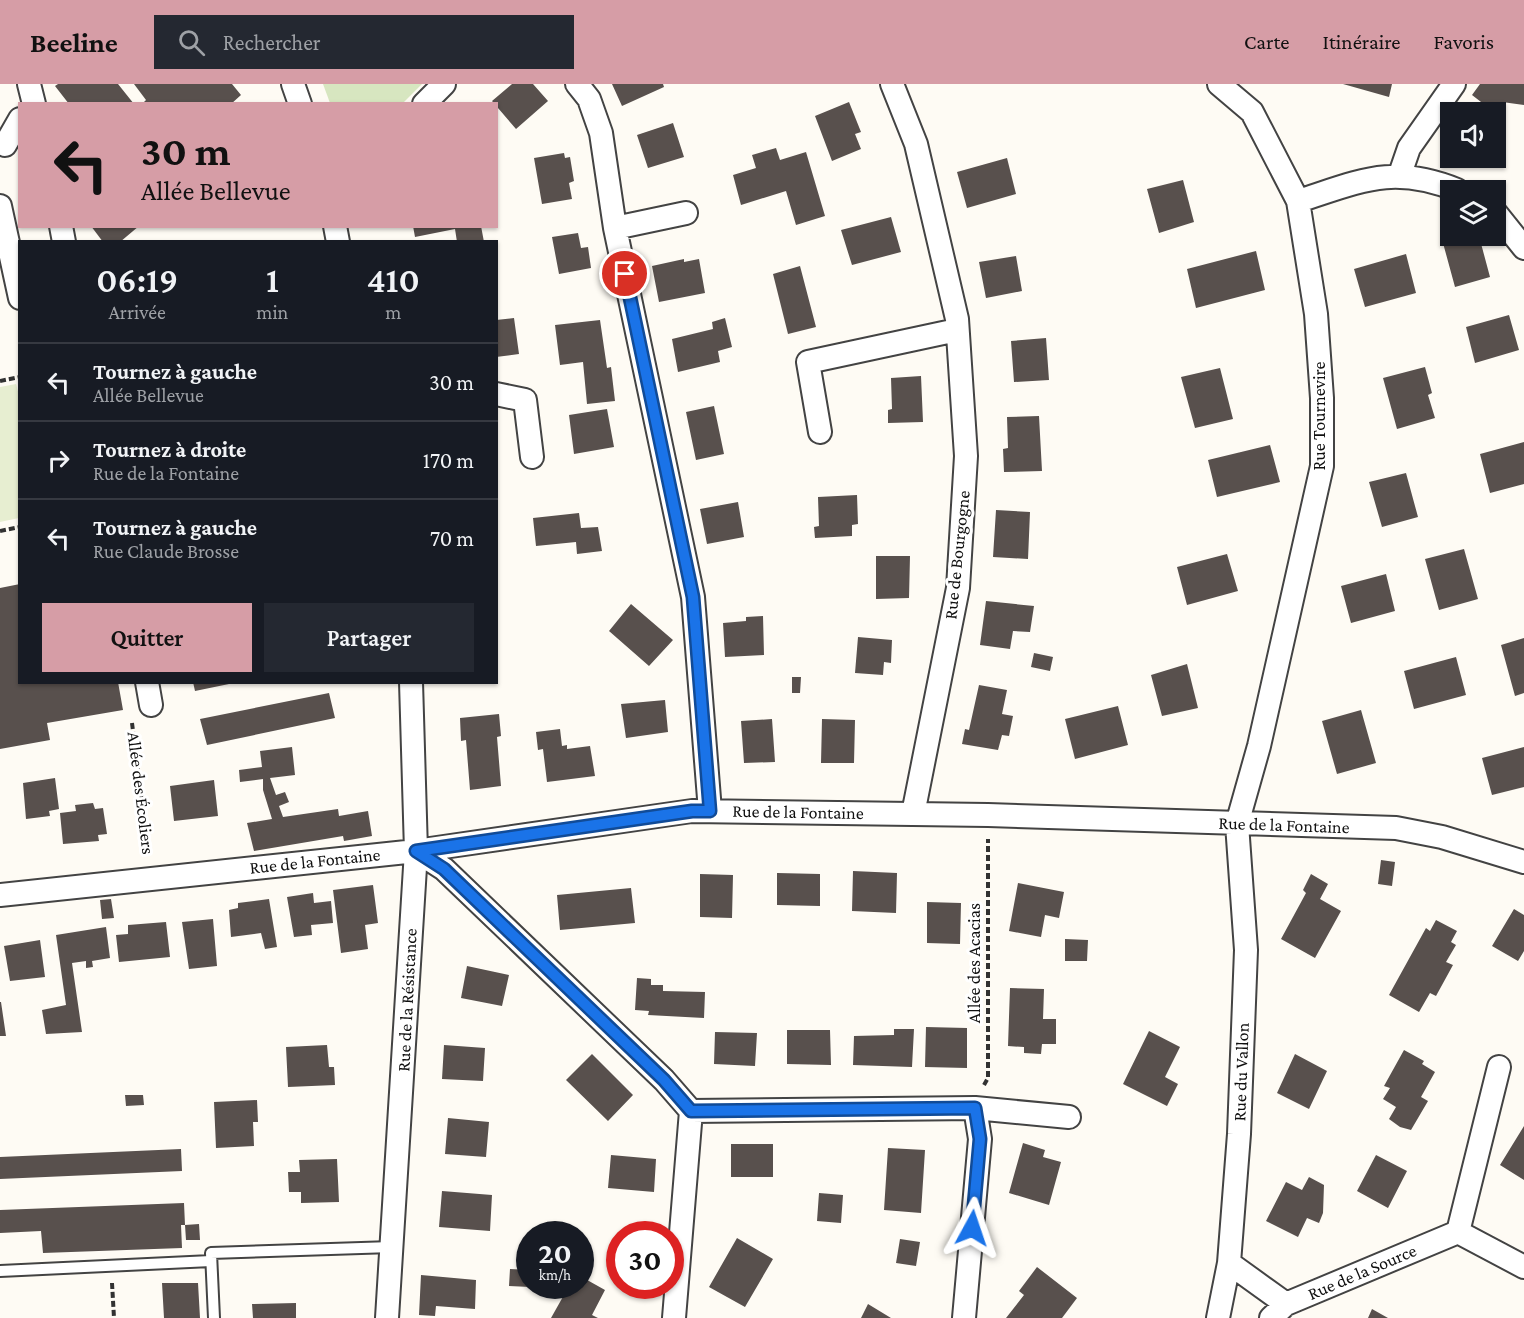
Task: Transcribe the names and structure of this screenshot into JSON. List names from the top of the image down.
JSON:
{
  "streets": {
    "street": [
      "Rue Tournevire",
      "Rue de Bourgogne",
      "Allée des Écoliers",
      "Rue de la Fontaine",
      "Rue de la Résistance",
      "Rue du Vallon",
      "Rue de la Source"
    ],
    "path": ["Allée des Acacias"]
  },
  "crossings": [
    ["Rue Tournevire", "Rue de la Fontaine"],
    ["Rue Tournevire", "Rue du Vallon"],
    ["Rue de Bourgogne", "Rue de la Fontaine"],
    ["Allée des Écoliers", "Rue de la Fontaine"],
    ["Rue de la Fontaine", "Allée des Acacias"],
    ["Rue de la Fontaine", "Rue de la Résistance"],
    ["Rue de la Fontaine", "Rue du Vallon"]
  ],
  "page": {
    "header": "Beeline",
    "search": "Rechercher",
    "nav": ["Carte", "Itinéraire", "Favoris"],
    "turn": ["30 m", "Allée Bellevue"],
    "eta": [
      "06:19",
      "Arrivée",
      "1",
      "min",
      "410",
      "m"
    ],
    "list": [
      {
        "name": "Tournez à gauche",
        "note": "Allée Bellevue",
        "value": "30 m"
      },
      {
        "name": "Tournez à droite",
        "note": "Rue de la Fontaine",
        "value": "170 m"
      },
      {
        "name": "Tournez à gauche",
        "note": "Rue Claude Brosse",
        "value": "70 m"
      }
    ],
    "buttons": ["Quitter", "Partager"],
    "speed": "20 km/h",
    "limit": "30"
  }
}
